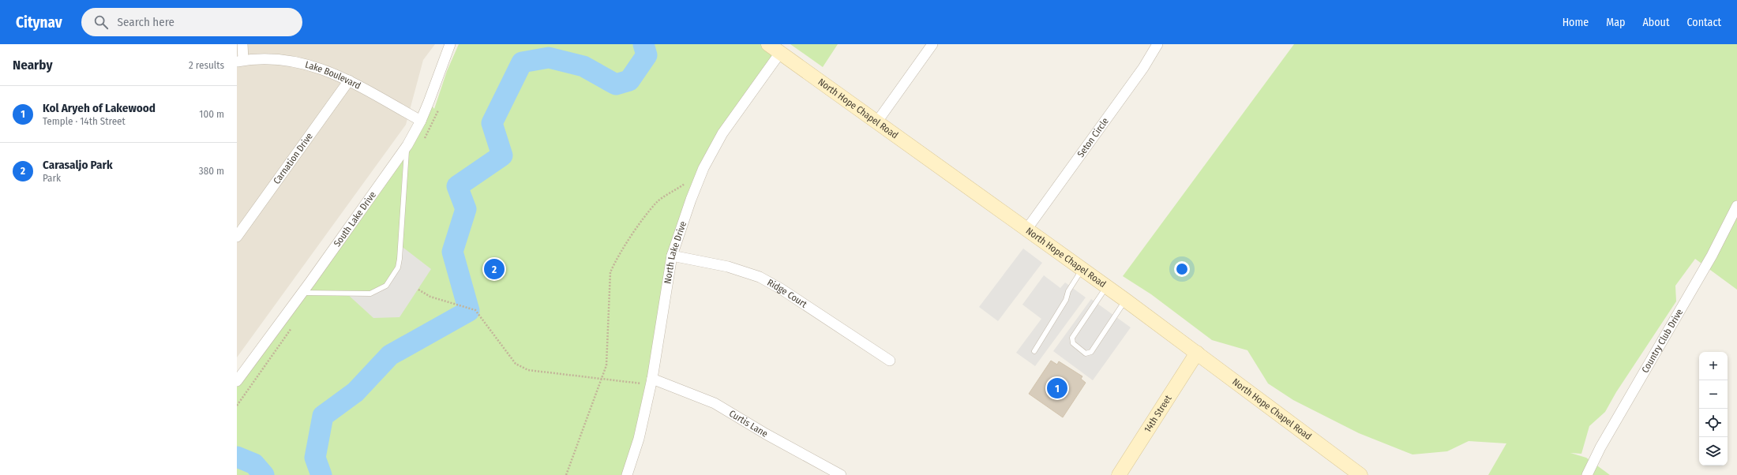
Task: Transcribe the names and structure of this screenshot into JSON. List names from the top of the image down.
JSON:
{
  "streets": {
    "main road": ["North Hope Chapel Road", "14th Street"],
    "street": [
      "Lake Boulevard",
      "Seton Circle",
      "Carnation Drive",
      "South Lake Drive",
      "North Lake Drive",
      "Ridge Court",
      "Country Club Drive",
      "Curtis Lane"
    ]
  },
  "crossings": [
    ["Lake Boulevard", "Carnation Drive"],
    ["Lake Boulevard", "South Lake Drive"],
    ["North Hope Chapel Road", "Seton Circle"],
    ["North Hope Chapel Road", "North Lake Drive"],
    ["North Hope Chapel Road", "14th Street"],
    ["North Lake Drive", "Ridge Court"],
    ["North Lake Drive", "Curtis Lane"]
  ],
  "page": {
    "header": "Citynav",
    "search": "Search here",
    "nav": [
      "Home",
      "Map",
      "About",
      "Contact"
    ],
    "heading": ["Nearby", "2 results"],
    "list": [
      {
        "mark": "1",
        "name": "Kol Aryeh of Lakewood",
        "note": "Temple · 14th Street",
        "value": "100 m"
      },
      {
        "mark": "2",
        "name": "Carasaljo Park",
        "note": "Park",
        "value": "380 m"
      }
    ],
    "pins": ["2", "1"],
    "map_buttons": ["+", "−"]
  }
}
